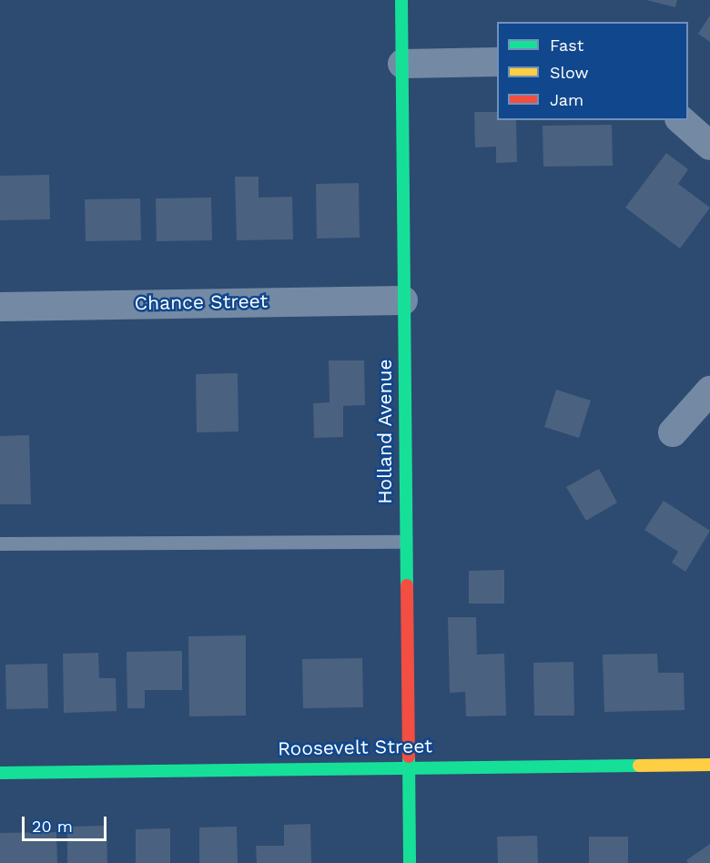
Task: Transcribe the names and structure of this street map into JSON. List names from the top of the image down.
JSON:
{
  "streets": {
    "street": ["Chance Street", "Holland Avenue", "Roosevelt Street"]
  },
  "crossings": [
    ["Chance Street", "Holland Avenue"],
    ["Holland Avenue", "Roosevelt Street"]
  ],
  "legend": ["Fast", "Slow", "Jam"],
  "scale_bar": "20 m"
}
